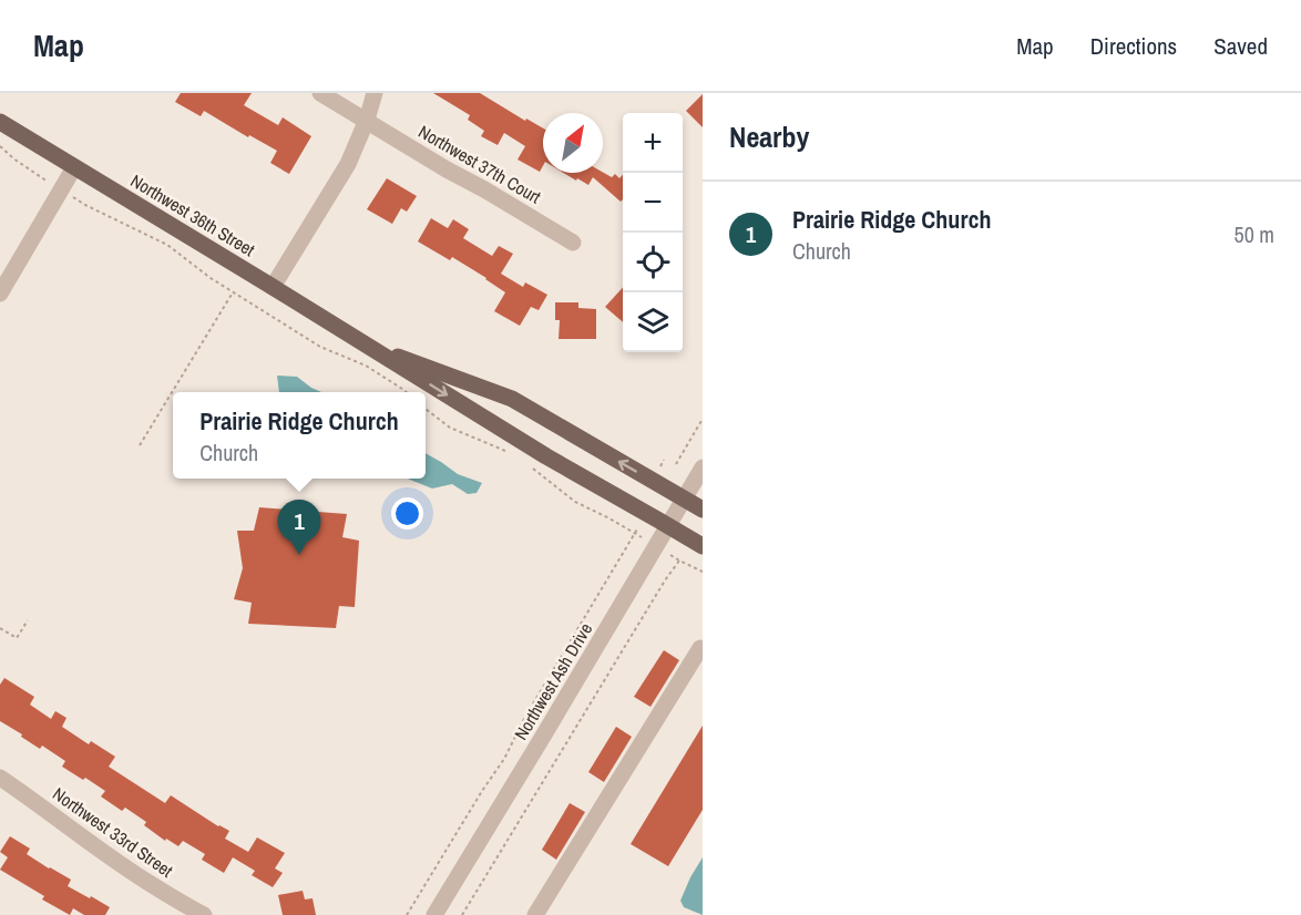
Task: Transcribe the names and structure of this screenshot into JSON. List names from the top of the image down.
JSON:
{
  "streets": {
    "main road": ["Northwest 36th Street"],
    "street": ["Northwest 37th Court", "Northwest Ash Drive", "Northwest 33rd Street"]
  },
  "crossings": [
    ["Northwest 36th Street", "Northwest Ash Drive"]
  ],
  "north": "top right",
  "page": {
    "header": "Map",
    "nav": ["Map", "Directions", "Saved"],
    "heading": "Nearby",
    "map_buttons": ["+", "−"],
    "list": [
      {
        "mark": "1",
        "name": "Prairie Ridge Church",
        "note": "Church",
        "value": "50 m"
      }
    ],
    "popup": ["Prairie Ridge Church", "Church"],
    "pins": "1"
  }
}
